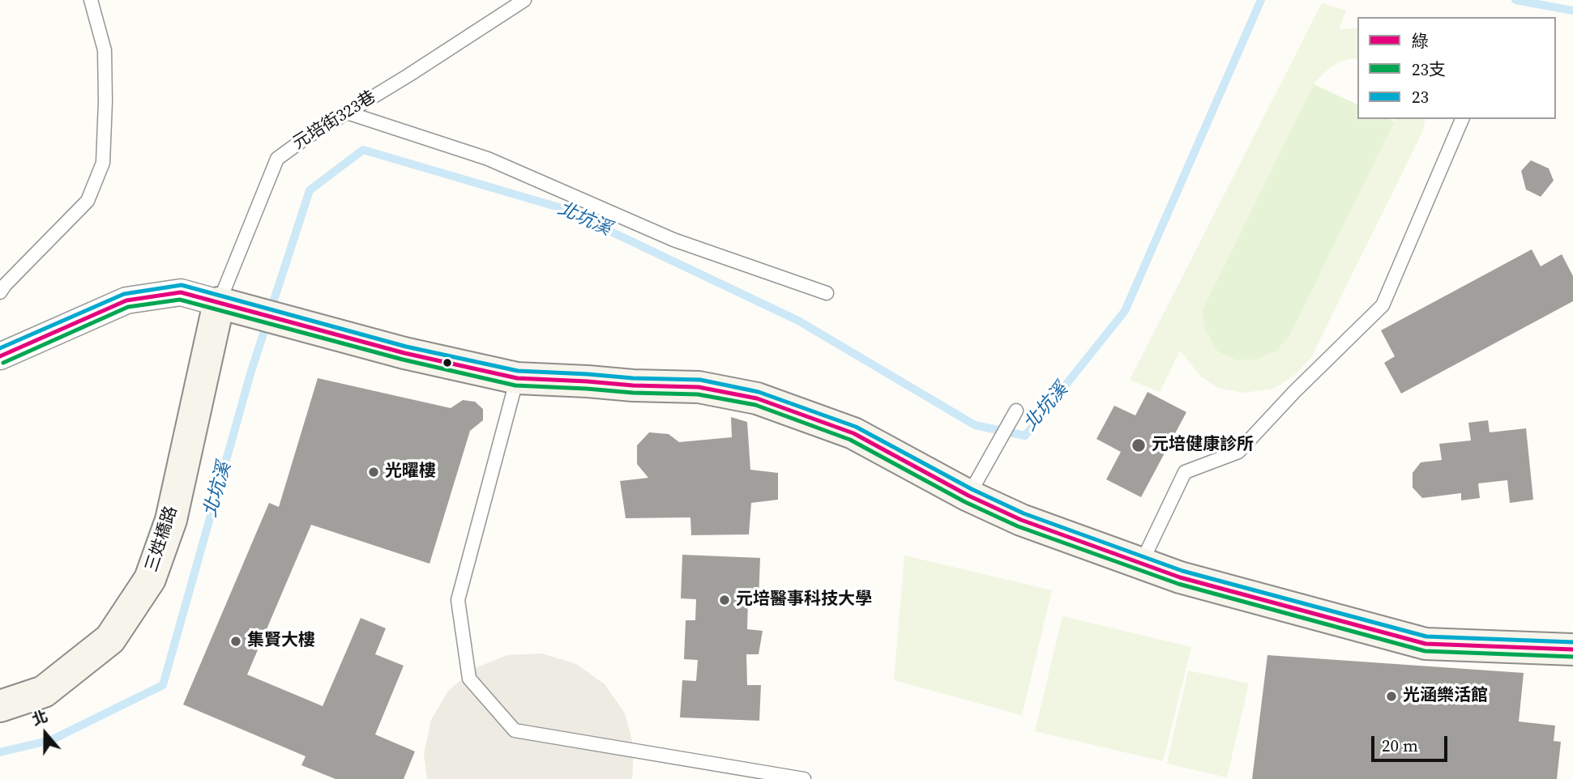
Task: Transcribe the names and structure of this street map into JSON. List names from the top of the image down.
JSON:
{
  "streets": {
    "street": ["三姓橋路"],
    "lane": ["元培街323巷"]
  },
  "crossings": [
    ["元培街323巷", "三姓橋路"]
  ],
  "water": ["北坑溪"],
  "places": [
    "元培健康診所",
    "光曜樓",
    "元培醫事科技大學",
    "集賢大樓",
    "光涵樂活館"
  ],
  "lines": ["transit line 23", "transit line 綠", "transit line 23支"],
  "legend": ["綠", "23支", "23"],
  "scale_bar": "20 m",
  "north": "top"
}
